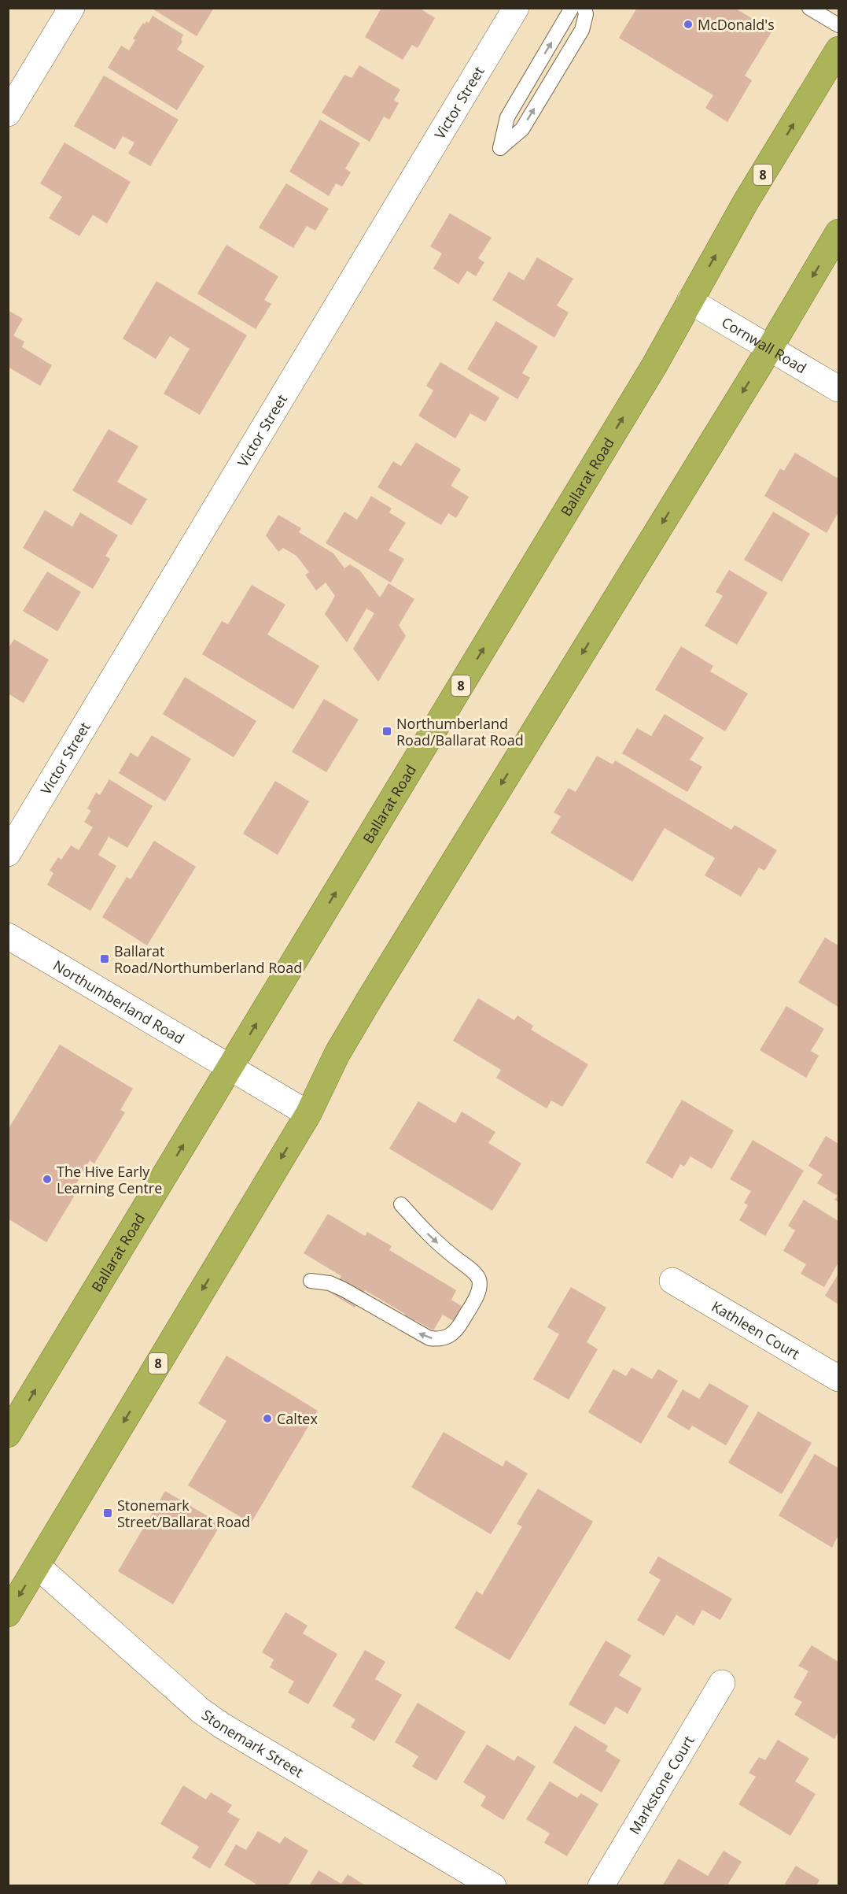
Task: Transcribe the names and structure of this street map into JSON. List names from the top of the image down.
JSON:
{
  "streets": {
    "highway": ["8", "Ballarat Road"],
    "street": [
      "Victor Street",
      "Cornwall Road",
      "Northumberland Road",
      "Kathleen Court",
      "Stonemark Street",
      "Markstone Court"
    ]
  },
  "crossings": [
    ["8", "Cornwall Road"],
    ["8", "Northumberland Road"],
    ["8", "Stonemark Street"],
    ["Cornwall Road", "Ballarat Road"],
    ["Ballarat Road", "Northumberland Road"]
  ],
  "places": {
    "other": ["McDonald's", "The Hive Early Learning Centre", "Caltex"],
    "transit": ["Northumberland Road/Ballarat Road", "Ballarat Road/Northumberland Road", "Stonemark Street/Ballarat Road"]
  }
}
